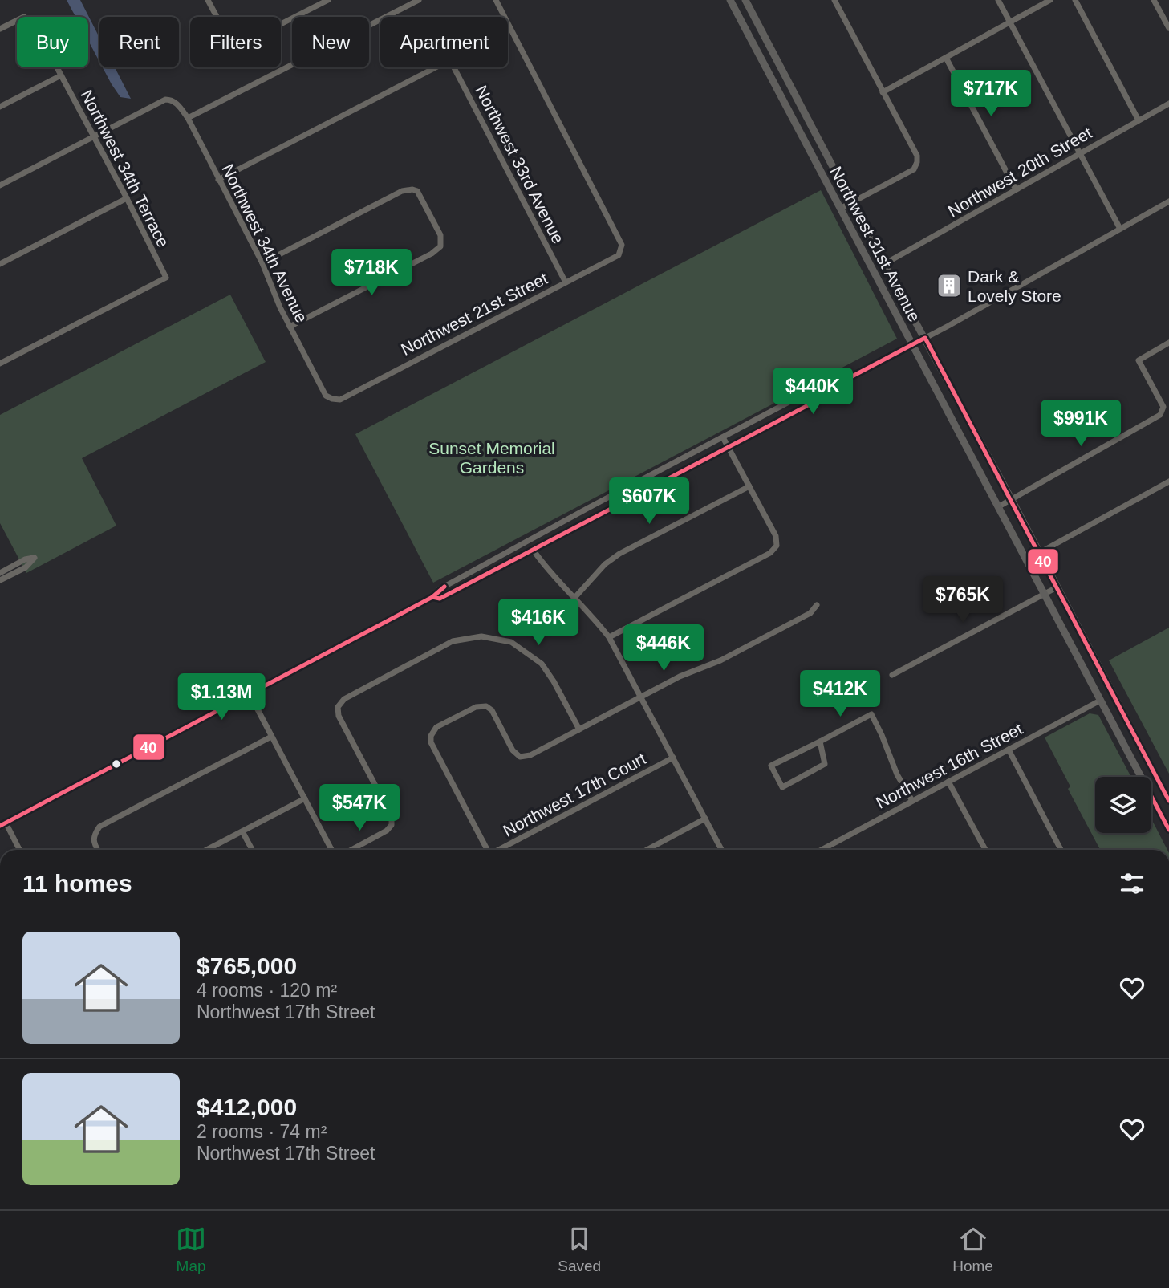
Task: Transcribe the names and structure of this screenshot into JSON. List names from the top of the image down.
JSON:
{
  "streets": {
    "main road": ["Northwest 31st Avenue"],
    "street": [
      "Northwest 33rd Avenue",
      "Northwest 34th Terrace",
      "Northwest 20th Street",
      "Northwest 34th Avenue",
      "Northwest 21st Street",
      "Northwest 16th Street",
      "Northwest 17th Court"
    ]
  },
  "crossings": [
    ["Northwest 33rd Avenue", "Northwest 21st Street"],
    ["Northwest 34th Terrace", "Northwest 34th Avenue"],
    ["Northwest 20th Street", "Northwest 31st Avenue"],
    ["Northwest 34th Avenue", "Northwest 21st Street"],
    ["Northwest 31st Avenue", "Northwest 16th Street"]
  ],
  "parks": ["Sunset Memorial Gardens"],
  "places": {
    "building": ["Dark & Lovely Store"]
  },
  "lines": ["transit line 40"],
  "page": {
    "chip": [
      "Buy",
      "Rent",
      "Filters",
      "New",
      "Apartment"
    ],
    "price": [
      "$717K",
      "$718K",
      "$440K",
      "$991K",
      "$607K",
      "$765K",
      "$416K",
      "$446K",
      "$412K",
      "$1.13M",
      "$547K"
    ],
    "heading": "11 homes",
    "list": [
      {
        "name": "$765,000",
        "note": "4 rooms · 120 m² · Northwest 17th Street"
      },
      {
        "name": "$412,000",
        "note": "2 rooms · 74 m² · Northwest 17th Street"
      }
    ],
    "tabs": ["Map", "Saved", "Home"]
  }
}
